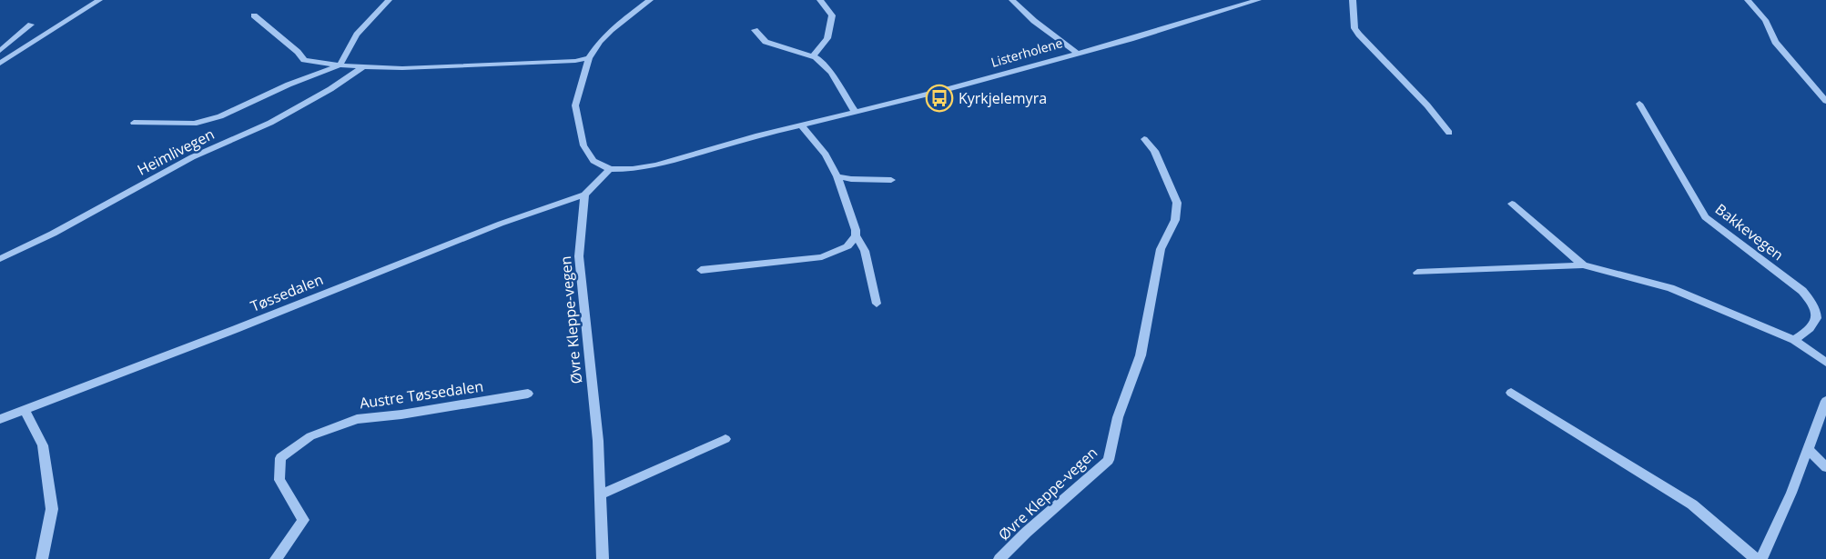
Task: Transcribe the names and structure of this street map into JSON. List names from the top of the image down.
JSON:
{
  "streets": {
    "street": [
      "Listerholene",
      "Heimlivegen",
      "Bakkevegen",
      "Tøssedalen",
      "Øvre Kleppe-vegen",
      "Austre Tøssedalen"
    ]
  },
  "crossings": [
    ["Tøssedalen", "Øvre Kleppe-vegen"]
  ],
  "places": {
    "bus stop": ["Kyrkjelemyra"]
  }
}
